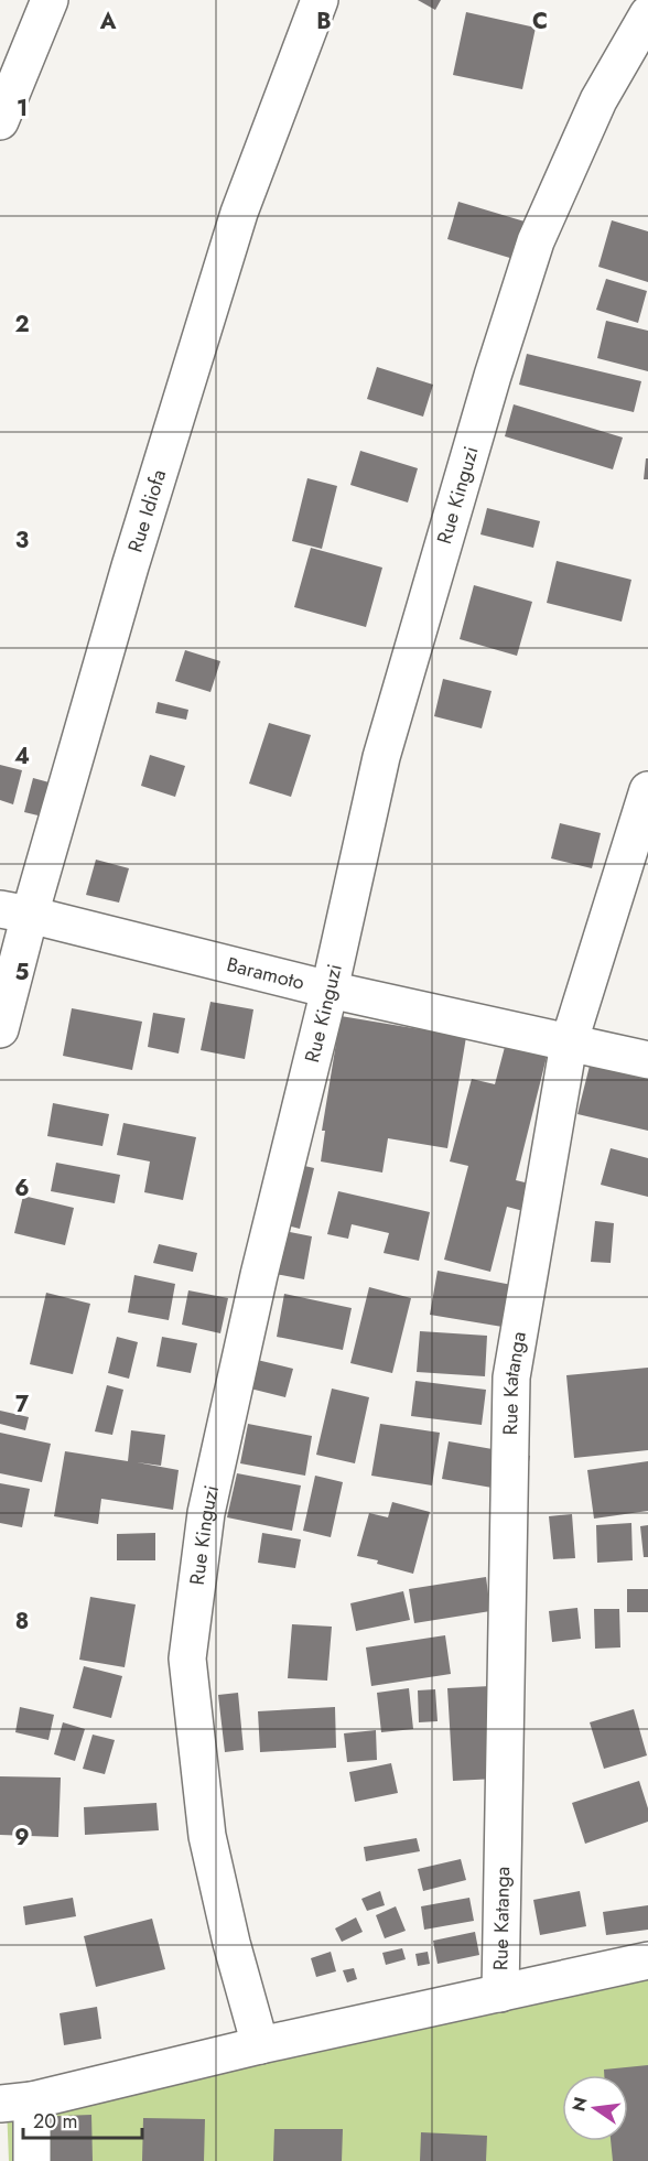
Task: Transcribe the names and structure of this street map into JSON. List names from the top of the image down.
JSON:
{
  "streets": {
    "street": [
      "Rue Kinguzi",
      "Rue Idiofa",
      "Baramoto",
      "Rue Katanga"
    ]
  },
  "crossings": [
    ["Rue Kinguzi", "Baramoto"],
    ["Rue Idiofa", "Baramoto"],
    ["Baramoto", "Rue Katanga"]
  ],
  "scale_bar": "20 m",
  "north": "left",
  "grid": {
    "columns": ["A", "B", "C"],
    "rows": [
      "1",
      "2",
      "3",
      "4",
      "5",
      "6",
      "7",
      "8",
      "9"
    ]
  }
}
